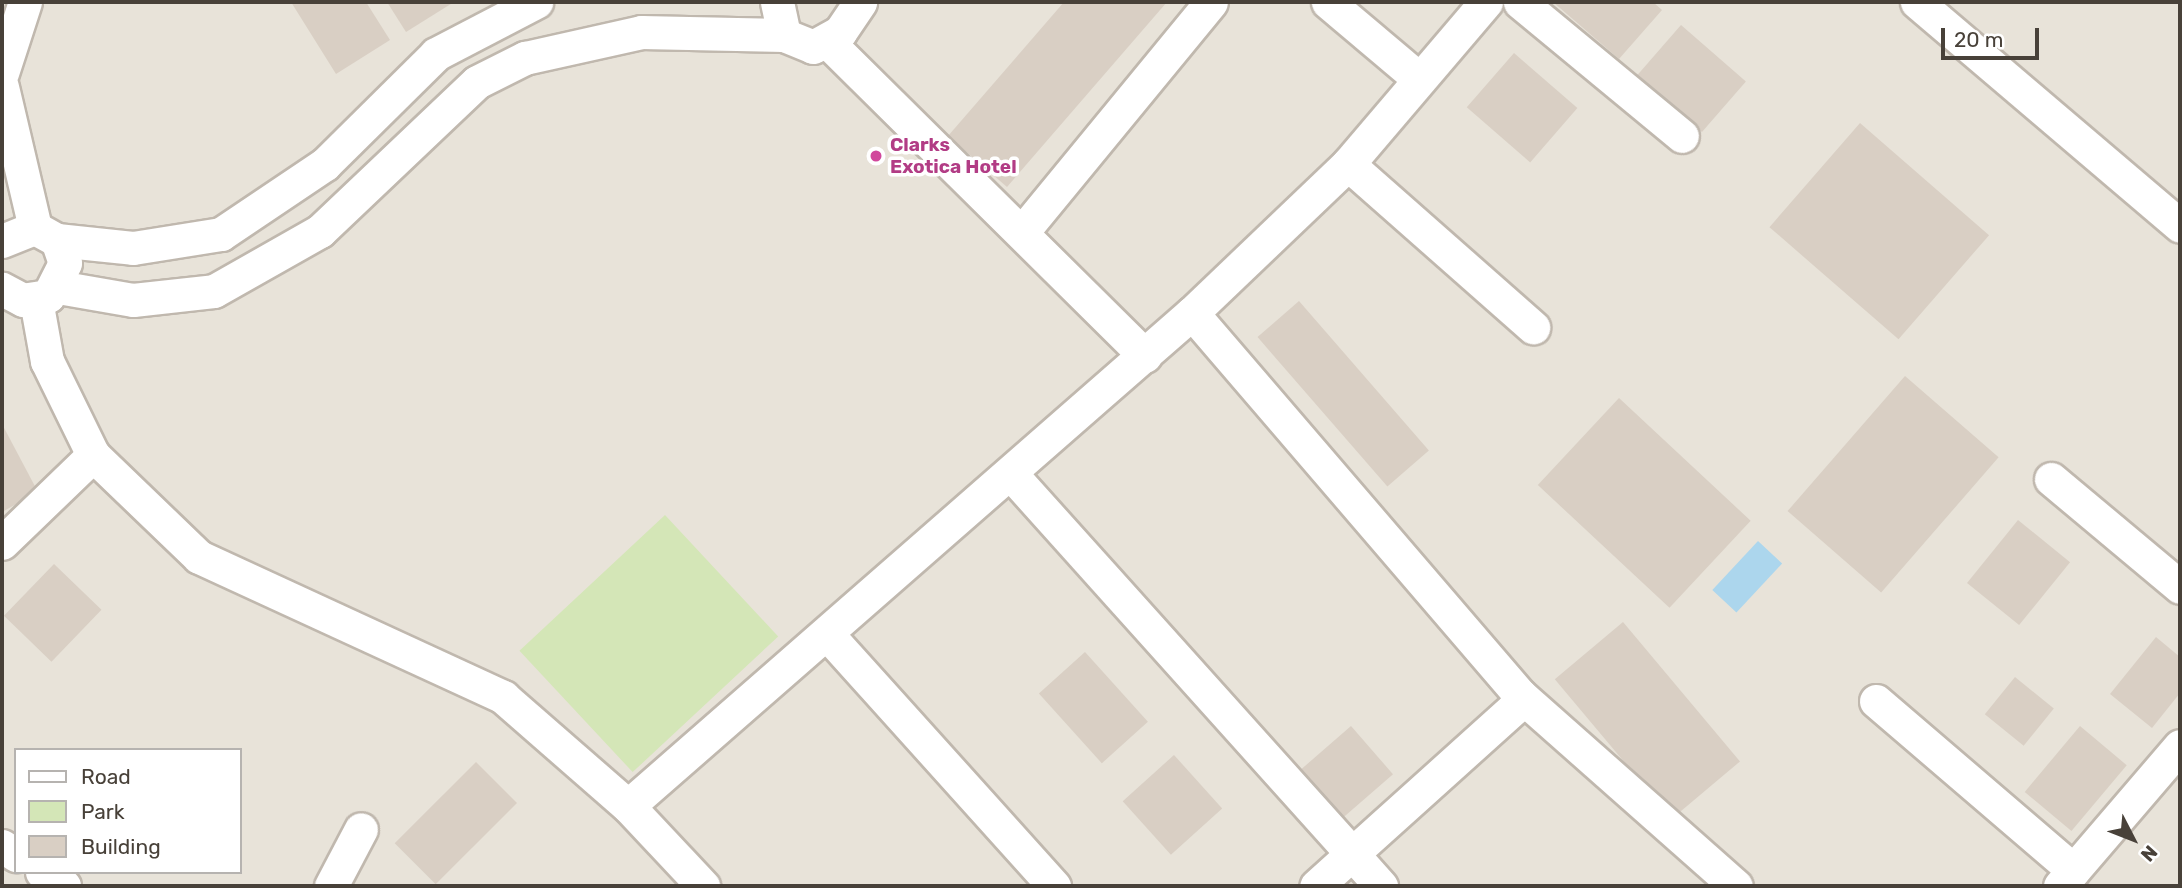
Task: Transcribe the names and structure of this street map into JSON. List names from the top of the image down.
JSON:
{
  "places": ["Clarks Exotica Hotel"],
  "legend": ["Road", "Park", "Building"],
  "scale_bar": "20 m",
  "north": "bottom right"
}
